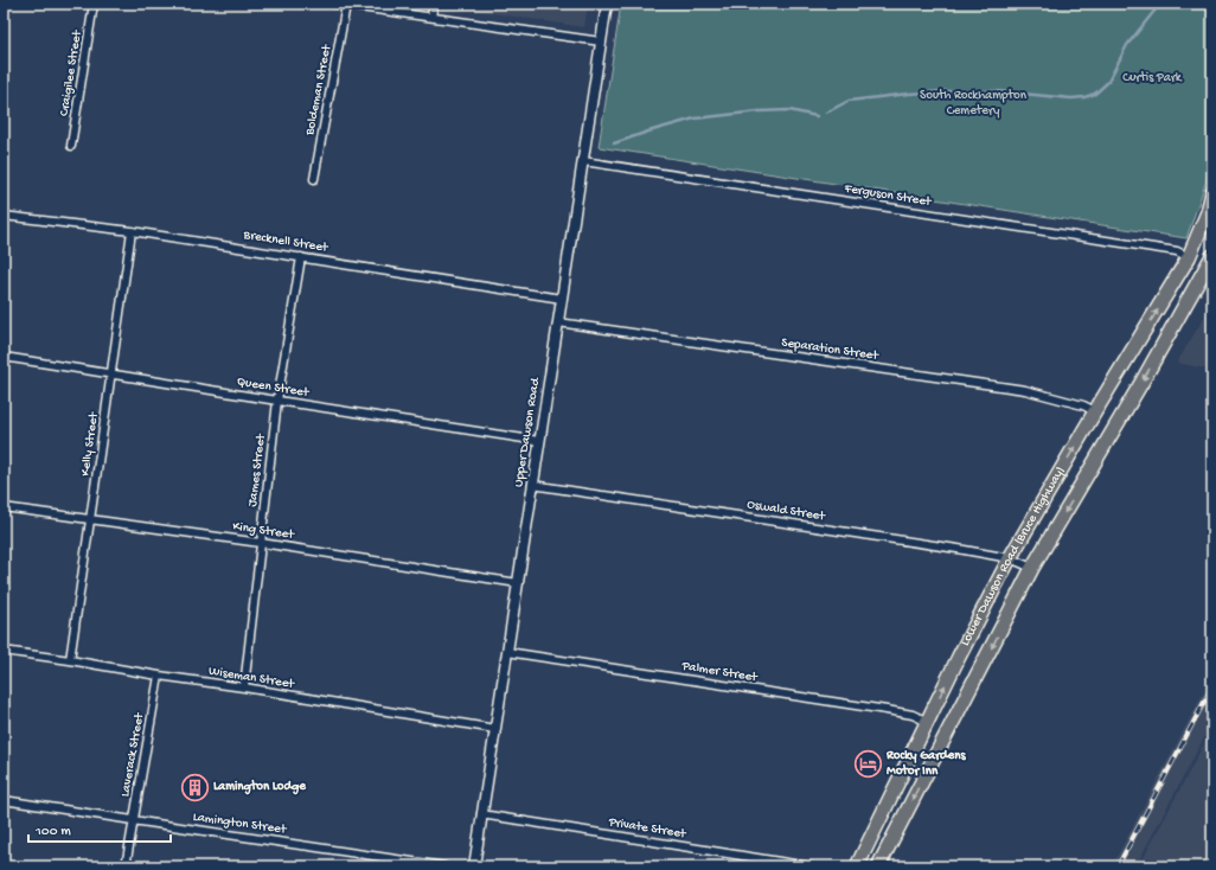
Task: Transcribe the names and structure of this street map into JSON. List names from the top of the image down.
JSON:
{
  "streets": {
    "highway": ["Lower Dawson Road (Bruce Highway)"],
    "street": [
      "Craigilee Street",
      "Boldeman Street",
      "Ferguson Street",
      "Brecknell Street",
      "Separation Street",
      "Queen Street",
      "Upper Dawson Road",
      "Kelly Street",
      "James Street",
      "Oswald Street",
      "King Street",
      "Palmer Street",
      "Wiseman Street",
      "Laverack Street",
      "Lamington Street",
      "Private Street"
    ]
  },
  "crossings": [
    ["Ferguson Street", "Upper Dawson Road"],
    ["Ferguson Street", "Lower Dawson Road (Bruce Highway)"],
    ["Brecknell Street", "Upper Dawson Road"],
    ["Brecknell Street", "Kelly Street"],
    ["Brecknell Street", "James Street"],
    ["Separation Street", "Upper Dawson Road"],
    ["Separation Street", "Lower Dawson Road (Bruce Highway)"],
    ["Queen Street", "Upper Dawson Road"],
    ["Queen Street", "Kelly Street"],
    ["Queen Street", "James Street"],
    ["Upper Dawson Road", "Oswald Street"],
    ["Upper Dawson Road", "King Street"],
    ["Upper Dawson Road", "Palmer Street"],
    ["Upper Dawson Road", "Wiseman Street"],
    ["Upper Dawson Road", "Private Street"],
    ["Kelly Street", "King Street"],
    ["Kelly Street", "Wiseman Street"],
    ["James Street", "King Street"],
    ["James Street", "Wiseman Street"],
    ["Oswald Street", "Lower Dawson Road (Bruce Highway)"],
    ["Lower Dawson Road (Bruce Highway)", "Palmer Street"],
    ["Wiseman Street", "Laverack Street"],
    ["Laverack Street", "Lamington Street"]
  ],
  "parks": ["Curtis Park", "South Rockhampton Cemetery"],
  "places": {
    "hotel": ["Rocky Gardens Motor Inn"],
    "building": ["Lamington Lodge"]
  },
  "scale_bar": "100 m"
}
